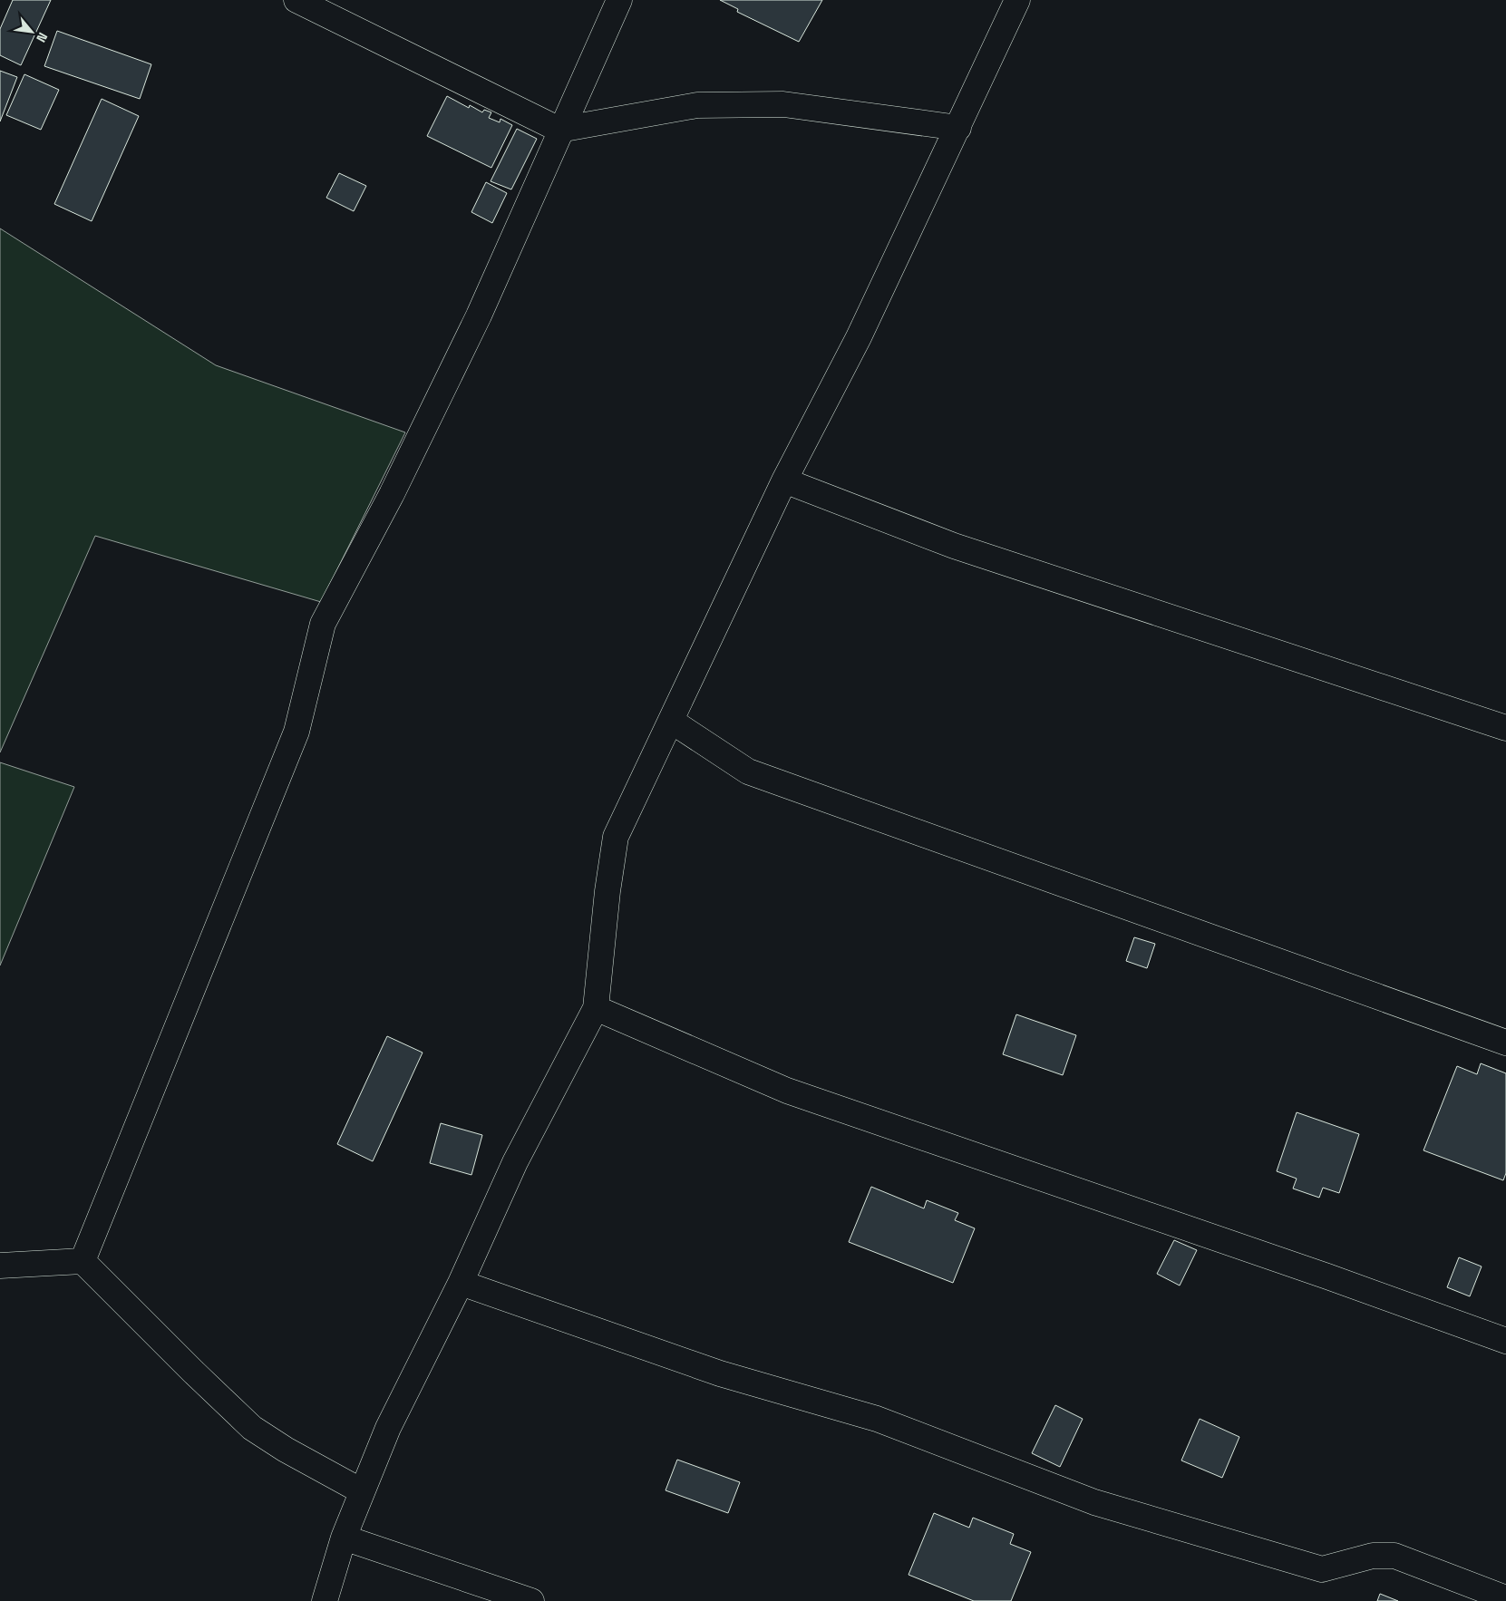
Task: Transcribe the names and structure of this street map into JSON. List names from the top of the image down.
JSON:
{
  "north": "bottom right"
}
